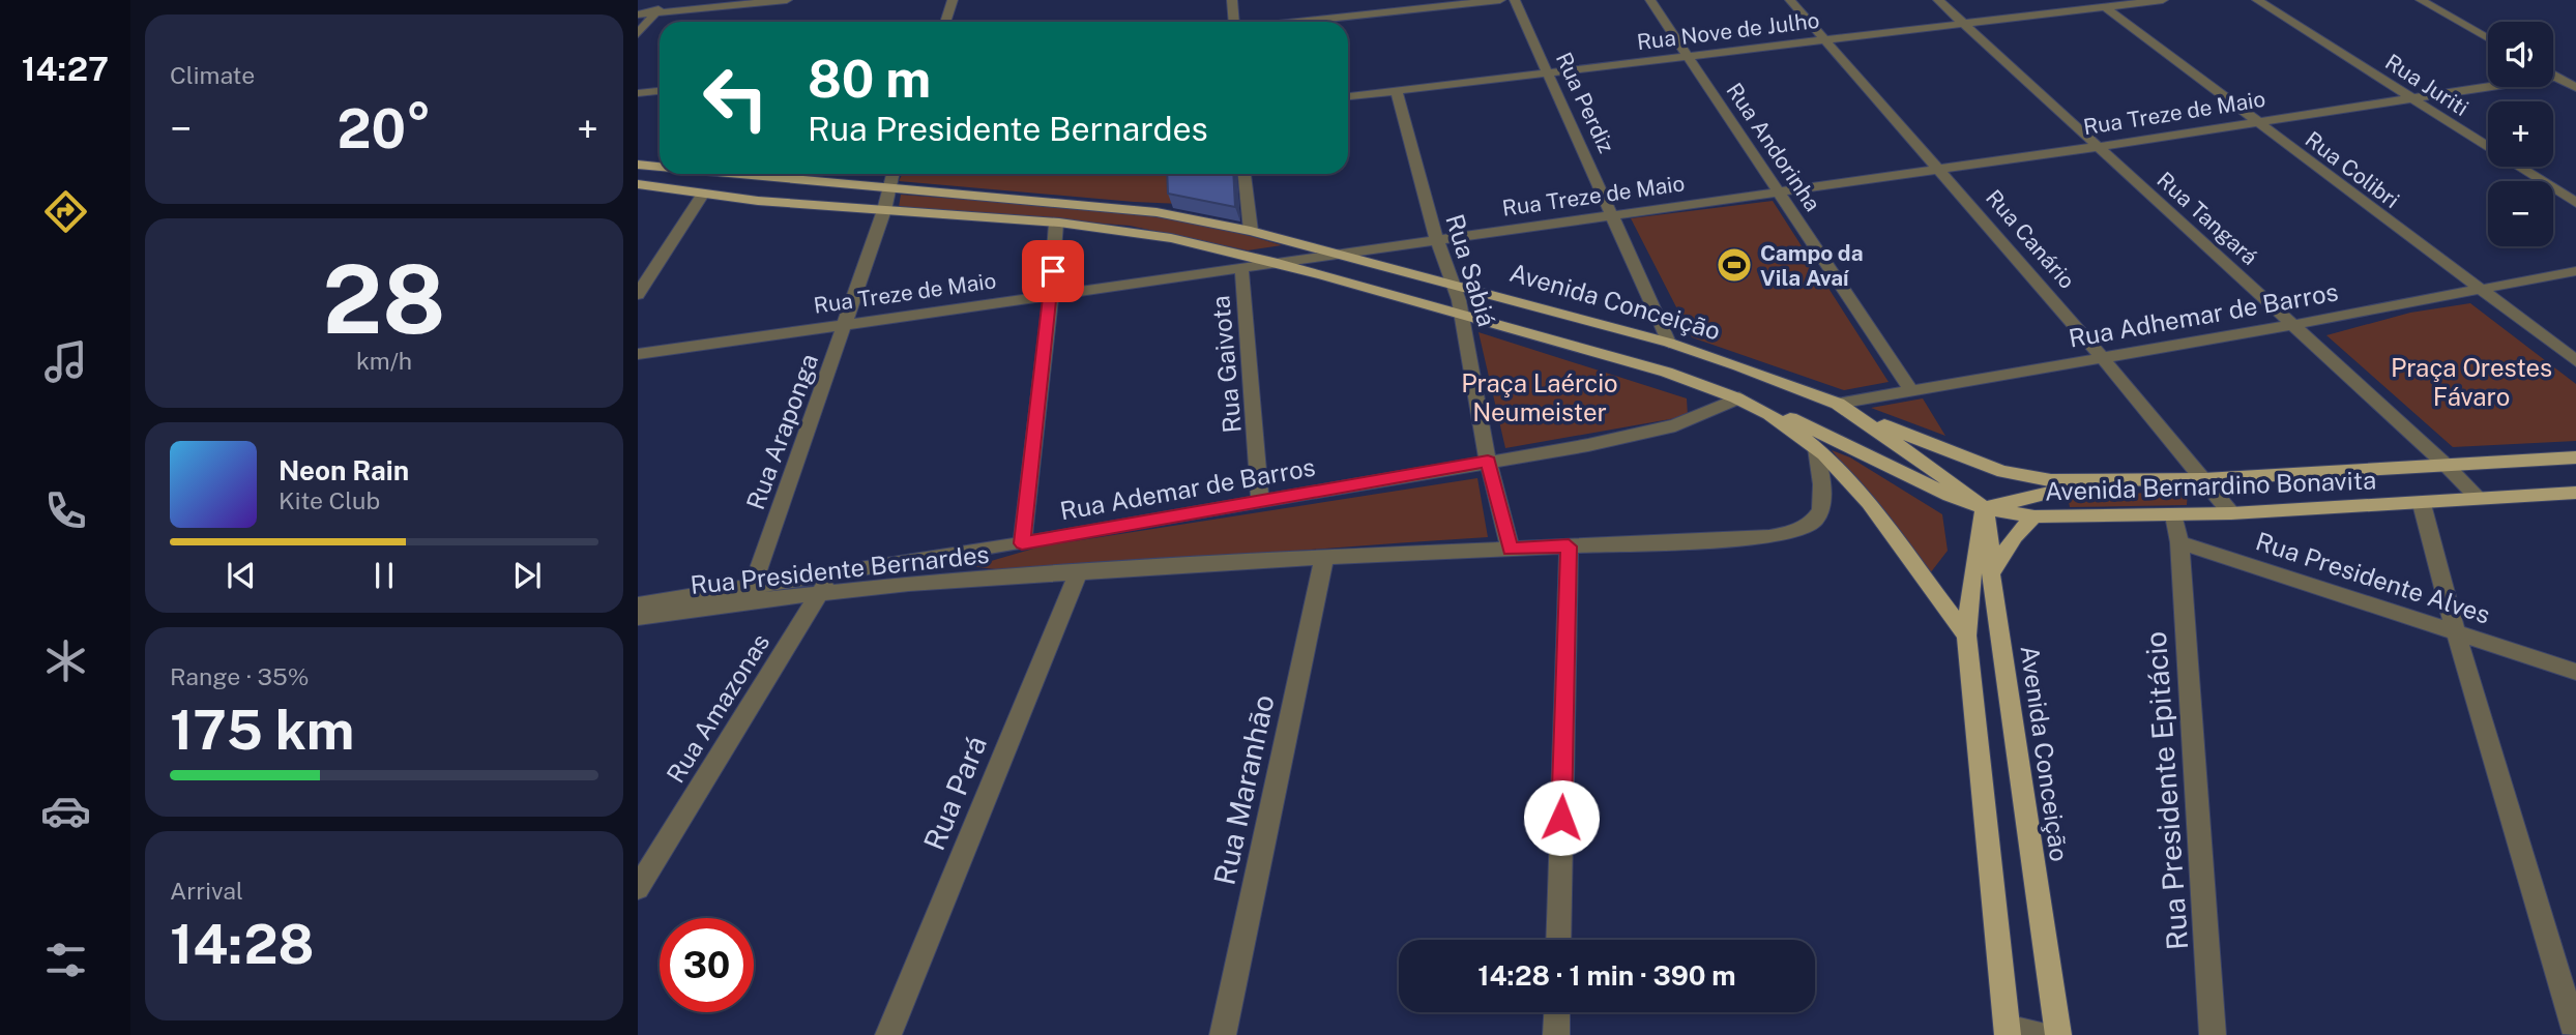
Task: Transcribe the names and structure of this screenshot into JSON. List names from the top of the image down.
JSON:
{
  "streets": {
    "main road": ["Avenida Conceição", "Avenida Bernardino Bonavita"],
    "street": [
      "Rua Nove de Julho",
      "Rua Juriti",
      "Rua Perdiz",
      "Rua Treze de Maio",
      "Rua Andorinha",
      "Rua Colibri",
      "Rua Tangará",
      "Rua Canário",
      "Rua Sabiá",
      "Rua Adhemar de Barros",
      "Rua Gaivota",
      "Rua Araponga",
      "Rua Ademar de Barros",
      "Rua Presidente Bernardes",
      "Rua Presidente Alves",
      "Rua Amazonas",
      "Rua Maranhão",
      "Rua Presidente Epitácio",
      "Rua Pará"
    ]
  },
  "crossings": [
    ["Rua Nove de Julho", "Rua Perdiz"],
    ["Rua Nove de Julho", "Rua Andorinha"],
    ["Rua Nove de Julho", "Rua Colibri"],
    ["Rua Nove de Julho", "Rua Tangará"],
    ["Rua Nove de Julho", "Rua Canário"],
    ["Rua Nove de Julho", "Rua Sabiá"],
    ["Rua Juriti", "Rua Treze de Maio"],
    ["Rua Perdiz", "Rua Treze de Maio"],
    ["Rua Perdiz", "Avenida Conceição"],
    ["Rua Treze de Maio", "Rua Andorinha"],
    ["Rua Treze de Maio", "Rua Colibri"],
    ["Rua Treze de Maio", "Rua Tangará"],
    ["Rua Treze de Maio", "Rua Canário"],
    ["Rua Treze de Maio", "Rua Sabiá"],
    ["Rua Treze de Maio", "Avenida Conceição"],
    ["Rua Treze de Maio", "Rua Gaivota"],
    ["Rua Treze de Maio", "Rua Araponga"],
    ["Rua Andorinha", "Rua Adhemar de Barros"],
    ["Rua Colibri", "Rua Adhemar de Barros"],
    ["Rua Tangará", "Rua Adhemar de Barros"],
    ["Rua Tangará", "Avenida Bernardino Bonavita"],
    ["Rua Canário", "Rua Adhemar de Barros"],
    ["Rua Canário", "Avenida Bernardino Bonavita"],
    ["Rua Sabiá", "Avenida Conceição"],
    ["Rua Sabiá", "Rua Ademar de Barros"],
    ["Rua Sabiá", "Rua Presidente Bernardes"],
    ["Avenida Conceição", "Rua Adhemar de Barros"],
    ["Avenida Conceição", "Rua Araponga"],
    ["Avenida Conceição", "Avenida Bernardino Bonavita"],
    ["Rua Adhemar de Barros", "Avenida Bernardino Bonavita"],
    ["Rua Gaivota", "Rua Ademar de Barros"],
    ["Rua Araponga", "Rua Presidente Bernardes"],
    ["Avenida Bernardino Bonavita", "Rua Ademar de Barros"],
    ["Rua Ademar de Barros", "Rua Presidente Bernardes"],
    ["Rua Ademar de Barros", "Rua Amazonas"],
    ["Rua Presidente Bernardes", "Rua Amazonas"],
    ["Rua Presidente Bernardes", "Rua Maranhão"],
    ["Rua Presidente Bernardes", "Rua Pará"],
    ["Rua Presidente Alves", "Rua Presidente Epitácio"]
  ],
  "parks": ["Praça Orestes Fávaro", "Praça Laércio Neumeister"],
  "places": {
    "sports": ["Campo da Vila Avaí"]
  },
  "page": {
    "tabs": "14:27",
    "tile": [
      "Climate",
      ["28", "km/h"],
      ["Range · 35%", "175 km"],
      ["Arrival", "14:28"]
    ],
    "map_buttons": ["+", "−"],
    "turn": ["80 m", "Rua Presidente Bernardes"],
    "heat": ["−", "20°", "+"],
    "song": ["Neon Rain", "Kite Club"],
    "limit": "30",
    "trip": "14:28 · 1 min · 390 m"
  }
}
